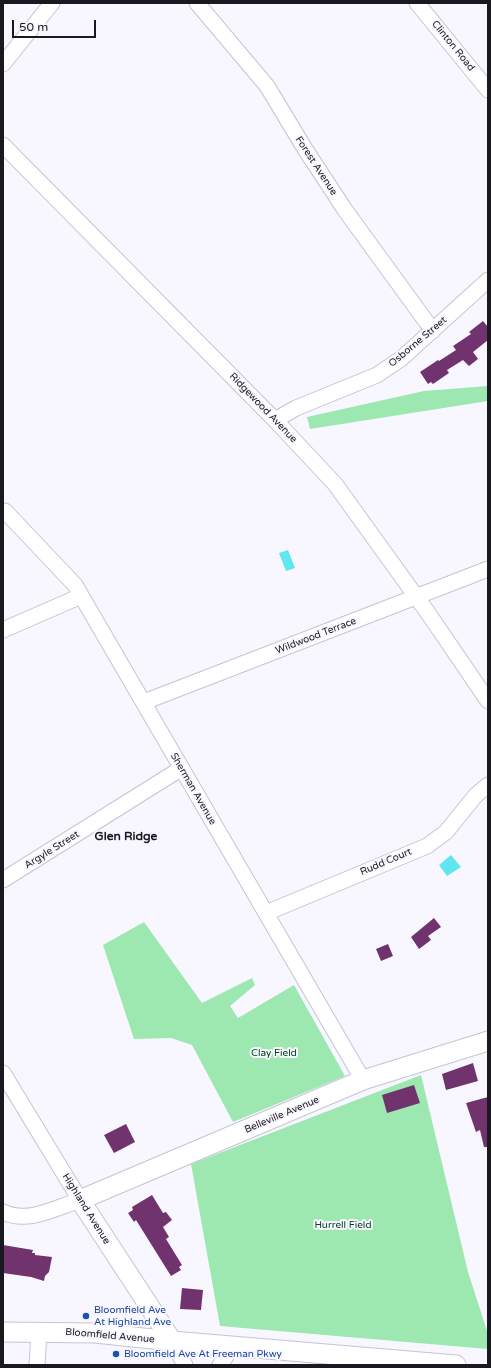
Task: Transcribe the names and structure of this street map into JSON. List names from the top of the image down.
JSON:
{
  "streets": {
    "main road": ["Belleville Avenue", "Highland Avenue", "Bloomfield Avenue"],
    "street": [
      "Clinton Road",
      "Forest Avenue",
      "Osborne Street",
      "Ridgewood Avenue",
      "Wildwood Terrace",
      "Sherman Avenue",
      "Argyle Street",
      "Rudd Court"
    ]
  },
  "crossings": [
    ["Forest Avenue", "Osborne Street"],
    ["Osborne Street", "Ridgewood Avenue"],
    ["Ridgewood Avenue", "Wildwood Terrace"],
    ["Wildwood Terrace", "Sherman Avenue"],
    ["Sherman Avenue", "Argyle Street"],
    ["Sherman Avenue", "Rudd Court"],
    ["Sherman Avenue", "Belleville Avenue"],
    ["Belleville Avenue", "Highland Avenue"],
    ["Highland Avenue", "Bloomfield Avenue"]
  ],
  "districts": ["Glen Ridge"],
  "parks": ["Clay Field", "Hurrell Field"],
  "places": ["Bloomfield Ave At Highland Ave", "Bloomfield Ave At Freeman Pkwy"],
  "scale_bar": "50 m"
}
